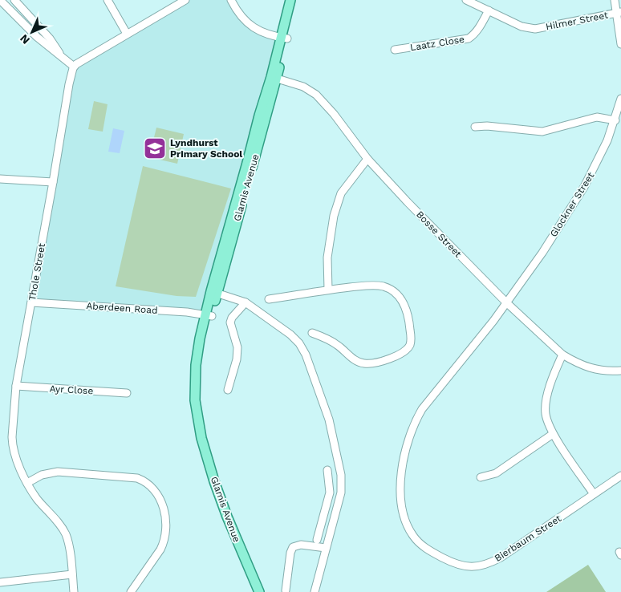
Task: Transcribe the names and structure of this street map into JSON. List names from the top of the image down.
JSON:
{
  "streets": {
    "main road": ["Glamis Avenue"],
    "street": [
      "Hilmer Street",
      "Laatz Close",
      "Glockner Street",
      "Bosse Street",
      "Thole Street",
      "Aberdeen Road",
      "Ayr Close",
      "Bierbaum Street"
    ]
  },
  "crossings": [
    ["Hilmer Street", "Laatz Close"],
    ["Glamis Avenue", "Bosse Street"],
    ["Glamis Avenue", "Aberdeen Road"],
    ["Glockner Street", "Bosse Street"],
    ["Glockner Street", "Bierbaum Street"],
    ["Bosse Street", "Bierbaum Street"],
    ["Thole Street", "Aberdeen Road"],
    ["Thole Street", "Ayr Close"]
  ],
  "places": {
    "school or university": ["Lyndhurst Primary School"]
  },
  "north": "bottom left"
}
